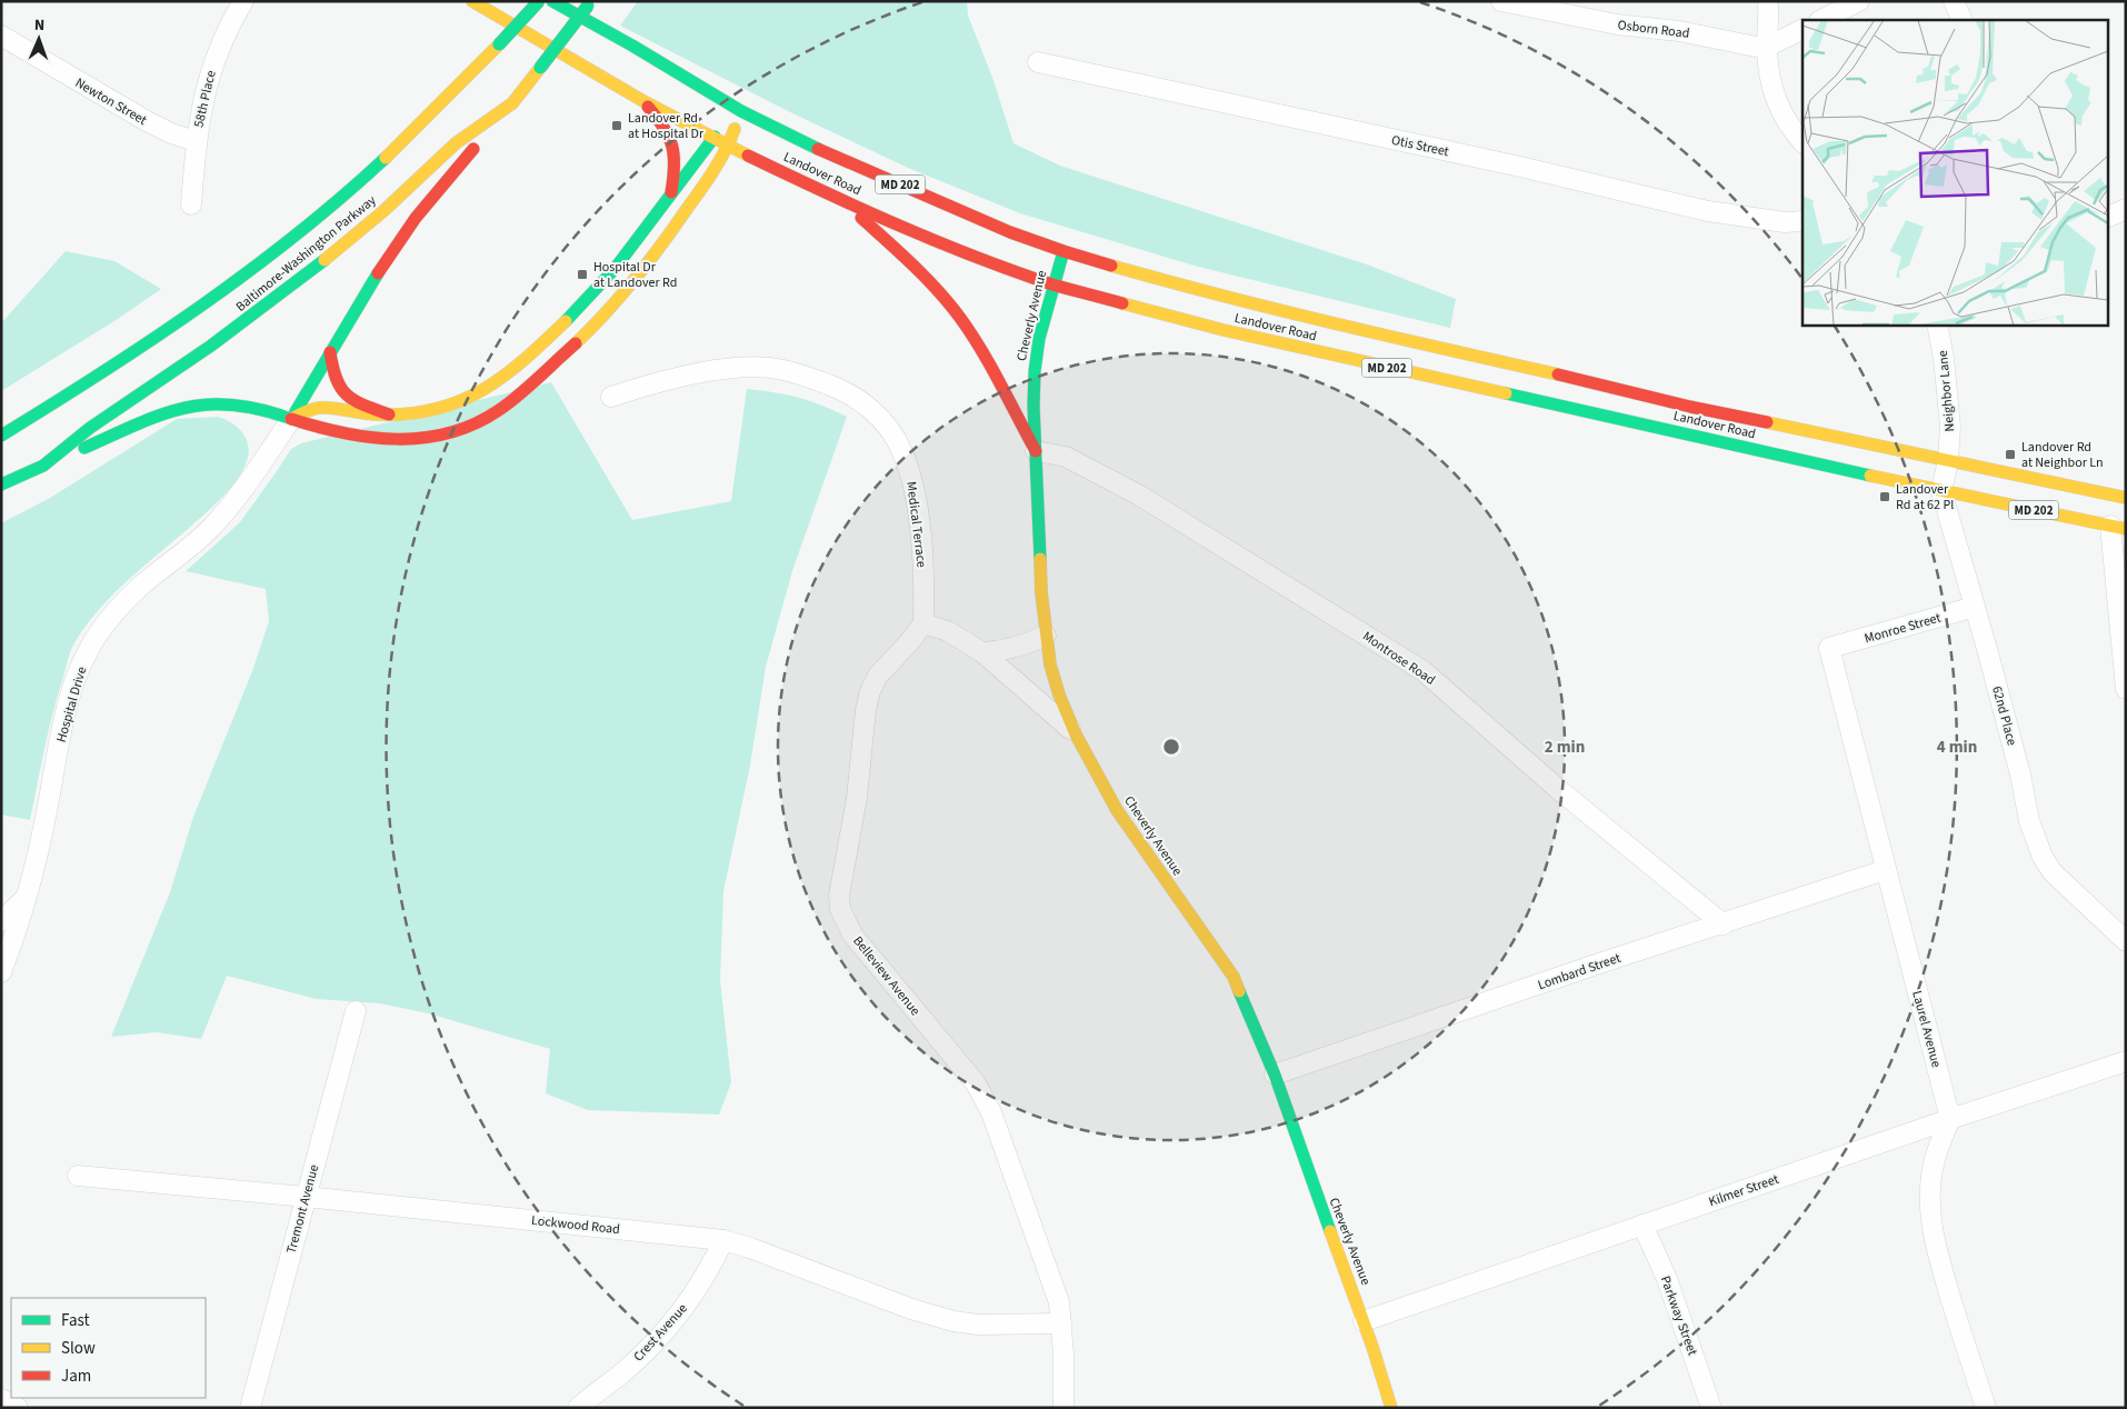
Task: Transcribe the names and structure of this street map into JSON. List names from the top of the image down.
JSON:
{
  "streets": {
    "main road": [
      "Landover Road",
      "MD 202",
      "Baltimore-Washington Parkway",
      "Cheverly Avenue"
    ],
    "street": [
      "Osborn Road",
      "58th Place",
      "Newton Street",
      "Otis Street",
      "Neighbor Lane",
      "Medical Terrace",
      "Monroe Street",
      "Montrose Road",
      "Hospital Drive",
      "62nd Place",
      "Lombard Street",
      "Belleview Avenue",
      "Laurel Avenue",
      "Kilmer Street",
      "Tremont Avenue",
      "Lockwood Road",
      "Parkway Street",
      "Crest Avenue"
    ]
  },
  "crossings": [
    ["58th Place", "Newton Street"],
    ["Landover Road", "Cheverly Avenue"],
    ["Landover Road", "Neighbor Lane"],
    ["Landover Road", "62nd Place"],
    ["Cheverly Avenue", "Montrose Road"],
    ["Cheverly Avenue", "Lombard Street"],
    ["Cheverly Avenue", "Kilmer Street"],
    ["Neighbor Lane", "62nd Place"],
    ["Medical Terrace", "Belleview Avenue"],
    ["Monroe Street", "62nd Place"],
    ["Monroe Street", "Laurel Avenue"],
    ["Montrose Road", "Lombard Street"],
    ["Lombard Street", "Laurel Avenue"],
    ["Belleview Avenue", "Lockwood Road"],
    ["Laurel Avenue", "Kilmer Street"],
    ["Kilmer Street", "Parkway Street"],
    ["Tremont Avenue", "Lockwood Road"],
    ["Lockwood Road", "Crest Avenue"]
  ],
  "places": {
    "transit": [
      "Landover Rd at Hospital Dr",
      "Hospital Dr at Landover Rd",
      "Landover Rd at Neighbor Ln",
      "Landover Rd at 62 Pl"
    ]
  },
  "legend": ["Fast", "Slow", "Jam"],
  "north": "top",
  "rings": ["2 min", "4 min"]
}
